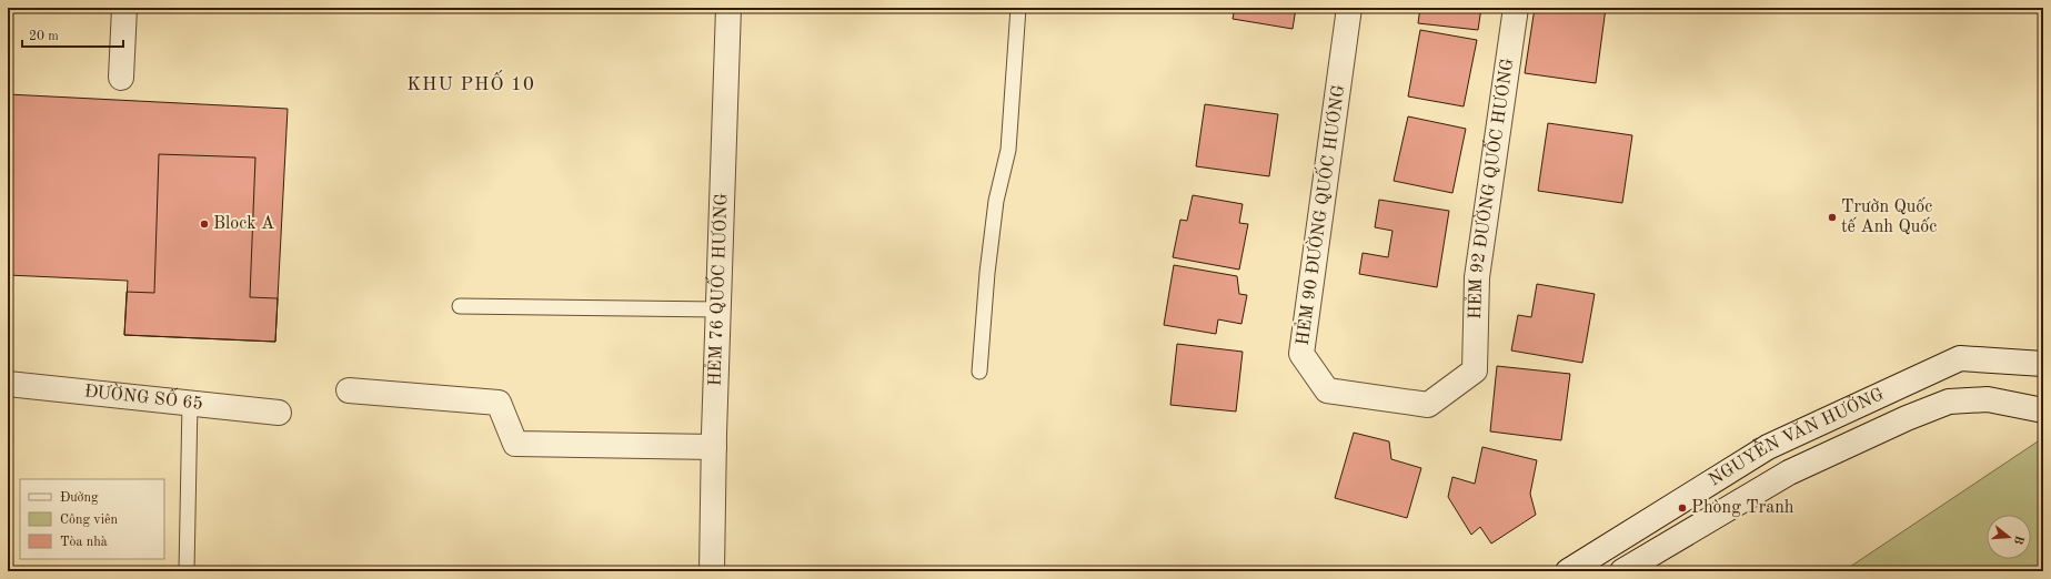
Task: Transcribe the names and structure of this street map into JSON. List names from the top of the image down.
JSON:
{
  "streets": {
    "street": [
      "HẺM 92 ĐƯỜNG QUỐC HƯƠNG",
      "HẺM 90 ĐƯỜNG QUỐC HƯƠNG",
      "HẺM 76 QUỐC HƯƠNG",
      "ĐƯỜNG SỐ 65",
      "NGUYỄN VĂN HƯỞNG"
    ]
  },
  "crossings": [
    ["HẺM 92 ĐƯỜNG QUỐC HƯƠNG", "HẺM 90 ĐƯỜNG QUỐC HƯƠNG"]
  ],
  "districts": ["KHU PHỐ 10"],
  "places": ["Trườn Quốc tế Anh Quốc", "Block A", "Phòng Tranh"],
  "legend": ["Đường", "Công viên", "Tòa nhà"],
  "scale_bar": "20 m",
  "north": "right"
}
